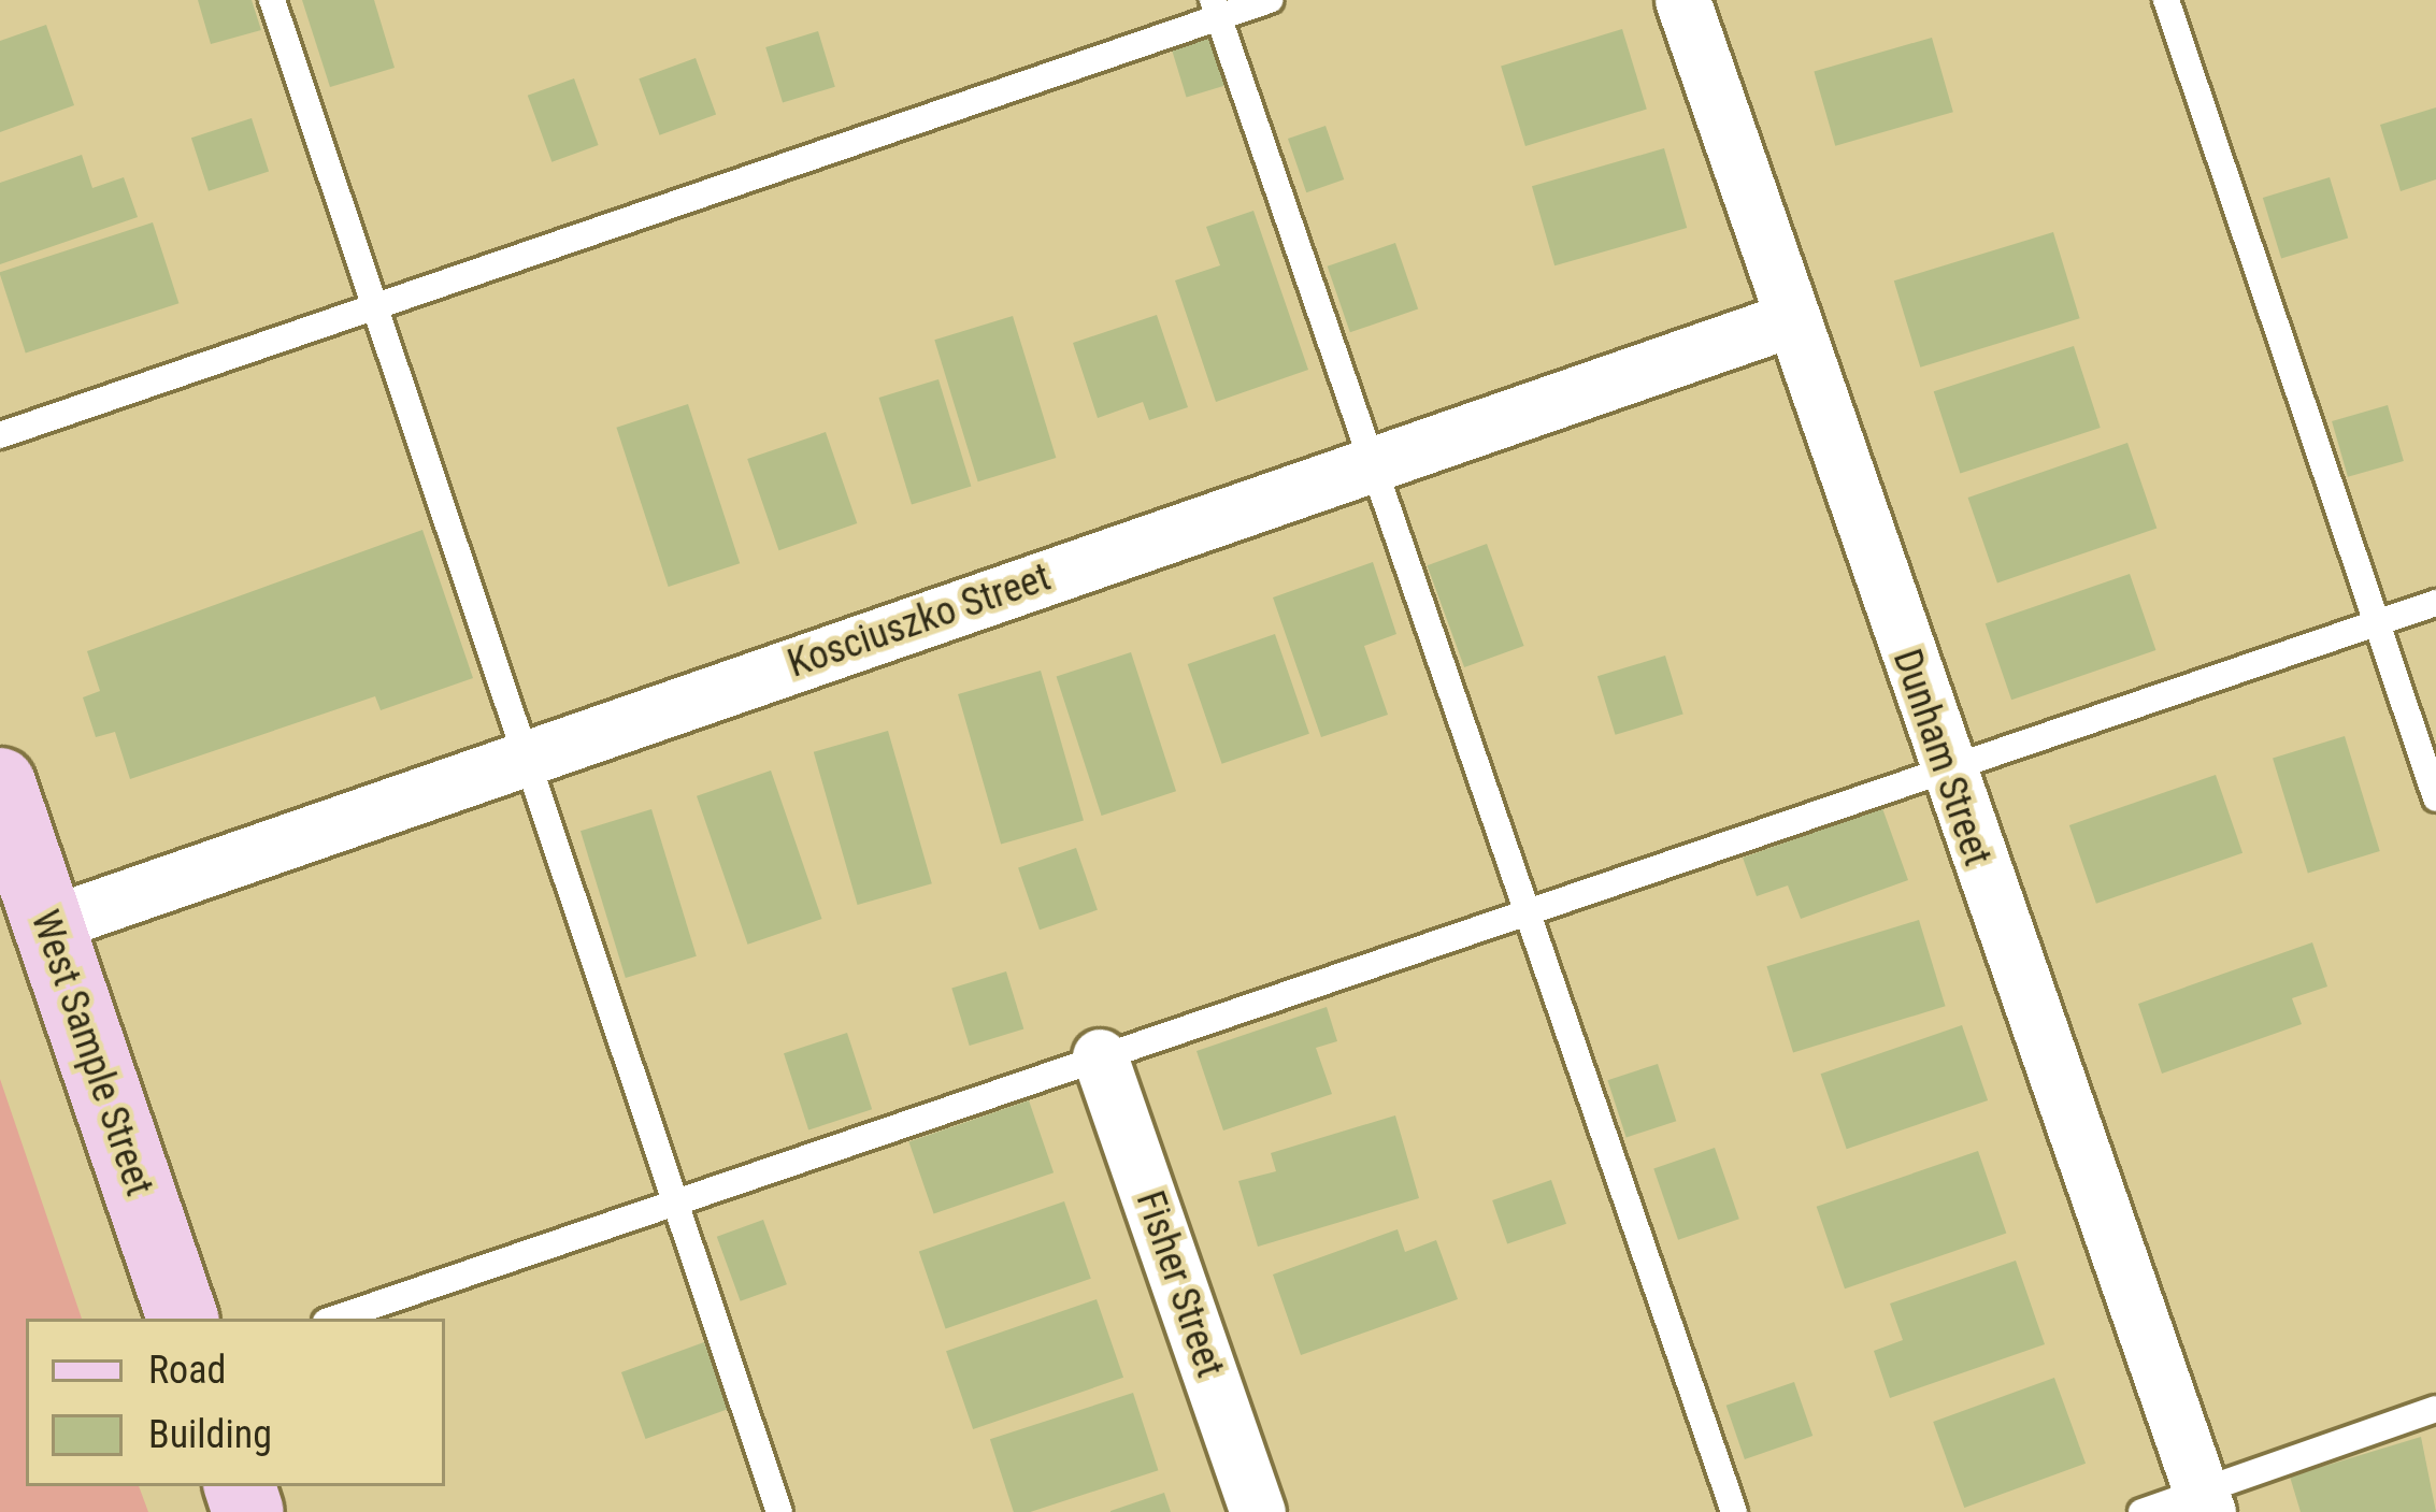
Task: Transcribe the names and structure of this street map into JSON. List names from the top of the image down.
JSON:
{
  "streets": {
    "main road": ["West Sample Street"],
    "street": ["Kosciuszko Street", "Dunham Street", "Fisher Street"]
  },
  "crossings": [
    ["Kosciuszko Street", "Dunham Street"],
    ["Kosciuszko Street", "West Sample Street"]
  ],
  "legend": ["Road", "Building"]
}
